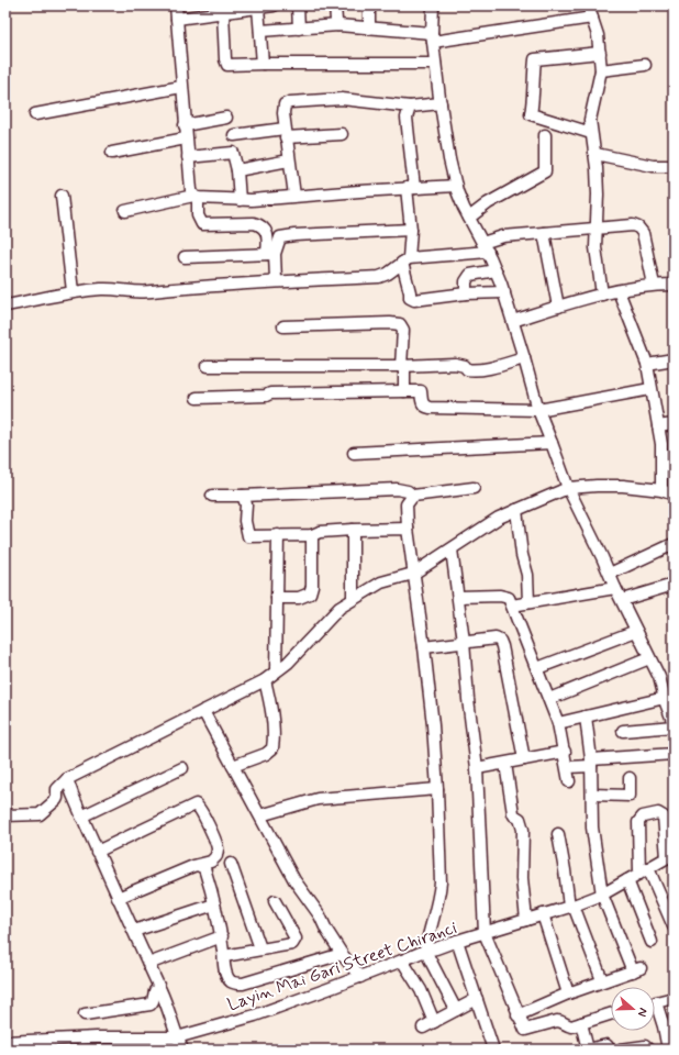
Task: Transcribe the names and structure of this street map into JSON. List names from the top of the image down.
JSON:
{
  "streets": {
    "street": ["Layin Mai Gari Street Chiranci"]
  },
  "north": "right"
}
